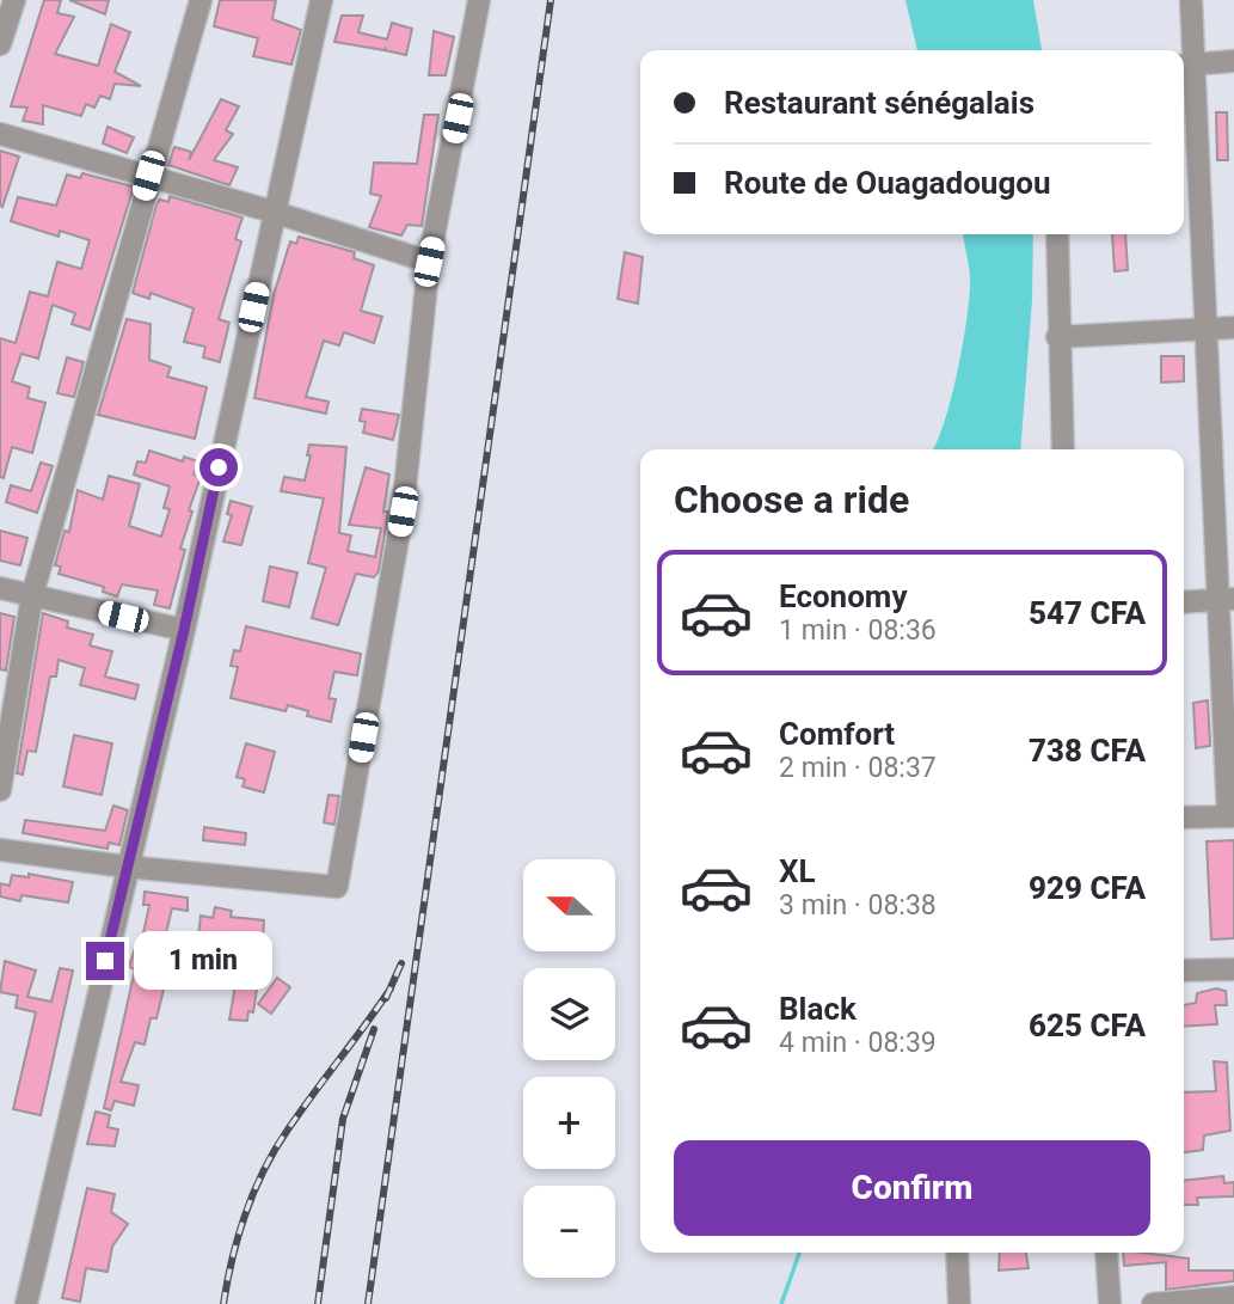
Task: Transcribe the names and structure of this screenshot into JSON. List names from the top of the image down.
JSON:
{
  "north": "left",
  "page": {
    "banner": ["Restaurant sénégalais", "Route de Ouagadougou"],
    "heading": "Choose a ride",
    "list": [
      {
        "name": "Economy",
        "note": "1 min · 08:36",
        "value": "547 CFA"
      },
      {
        "name": "Comfort",
        "note": "2 min · 08:37",
        "value": "738 CFA"
      },
      {
        "name": "XL",
        "note": "3 min · 08:38",
        "value": "929 CFA"
      },
      {
        "name": "Black",
        "note": "4 min · 08:39",
        "value": "625 CFA"
      }
    ],
    "map_buttons": ["+", "−"],
    "bubble": "1 min",
    "buttons": "Confirm"
  }
}
